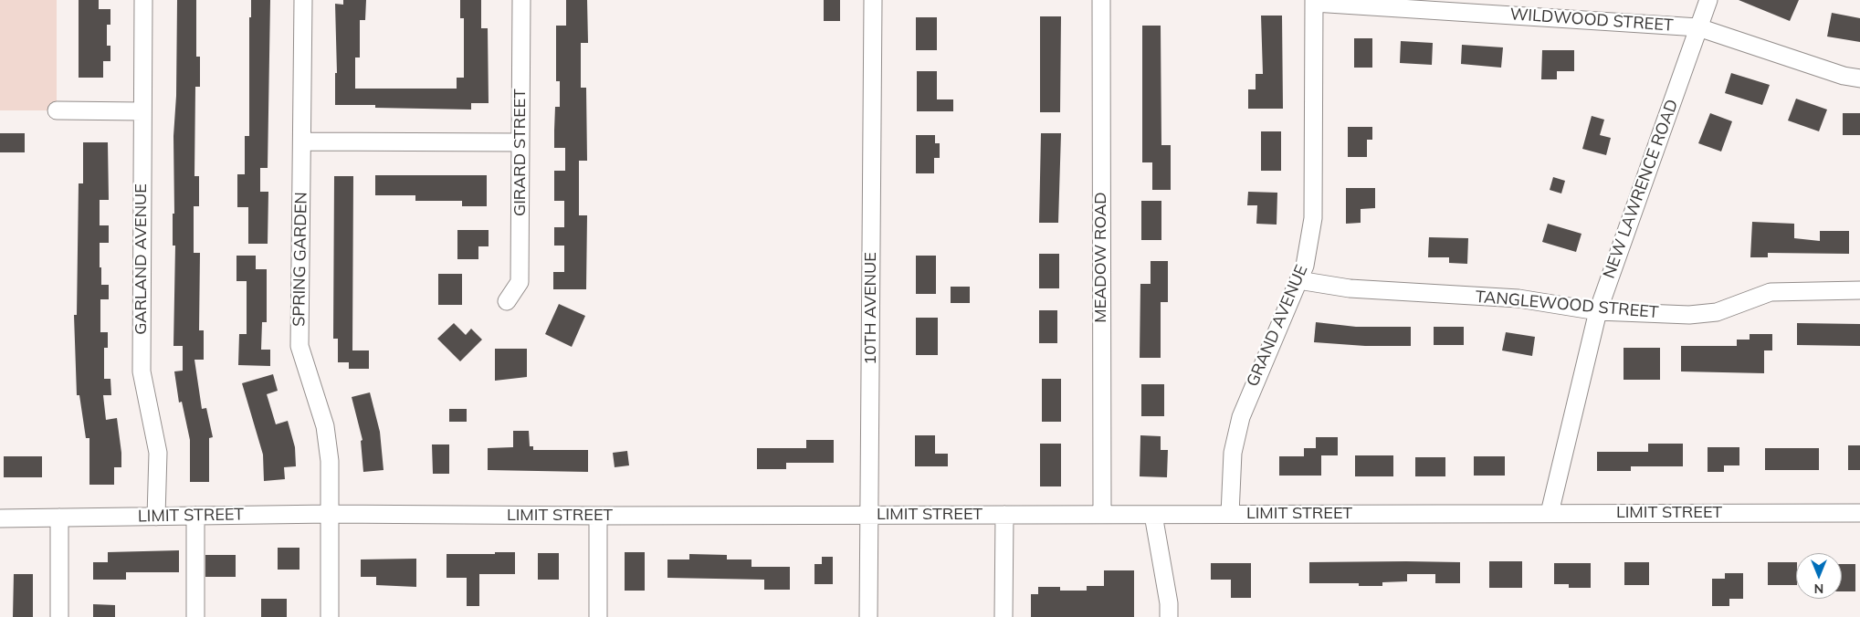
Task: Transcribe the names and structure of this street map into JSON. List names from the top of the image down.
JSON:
{
  "streets": {
    "street": [
      "WILDWOOD STREET",
      "GIRARD STREET",
      "NEW LAWRENCE ROAD",
      "MEADOW ROAD",
      "GARLAND AVENUE",
      "SPRING GARDEN",
      "TANGLEWOOD STREET",
      "10TH AVENUE",
      "GRAND AVENUE",
      "LIMIT STREET"
    ]
  },
  "crossings": [
    ["WILDWOOD STREET", "NEW LAWRENCE ROAD"],
    ["WILDWOOD STREET", "GRAND AVENUE"],
    ["NEW LAWRENCE ROAD", "TANGLEWOOD STREET"],
    ["NEW LAWRENCE ROAD", "LIMIT STREET"],
    ["MEADOW ROAD", "LIMIT STREET"],
    ["GARLAND AVENUE", "LIMIT STREET"],
    ["SPRING GARDEN", "LIMIT STREET"],
    ["TANGLEWOOD STREET", "GRAND AVENUE"],
    ["10TH AVENUE", "LIMIT STREET"],
    ["GRAND AVENUE", "LIMIT STREET"]
  ],
  "north": "bottom"
}
